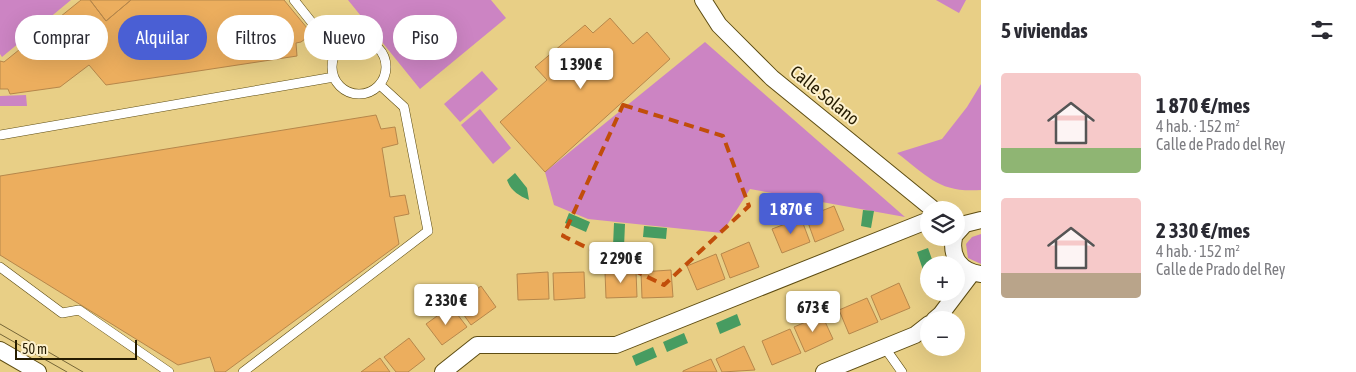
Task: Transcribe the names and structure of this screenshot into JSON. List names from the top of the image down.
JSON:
{
  "streets": {
    "street": ["Calle Solano"]
  },
  "scale_bar": "50 m",
  "page": {
    "heading": "5 viviendas",
    "chip": [
      "Comprar",
      "Alquilar",
      "Filtros",
      "Nuevo",
      "Piso"
    ],
    "price": [
      "1 390 €",
      "1 870 €",
      "2 290 €",
      "2 330 €",
      "673 €"
    ],
    "list": [
      {
        "name": "1 870 €/mes",
        "note": "4 hab. · 152 m² · Calle de Prado del Rey"
      },
      {
        "name": "2 330 €/mes",
        "note": "4 hab. · 152 m² · Calle de Prado del Rey"
      }
    ],
    "map_buttons": ["+", "−"],
    "scale": "50 m"
  }
}
